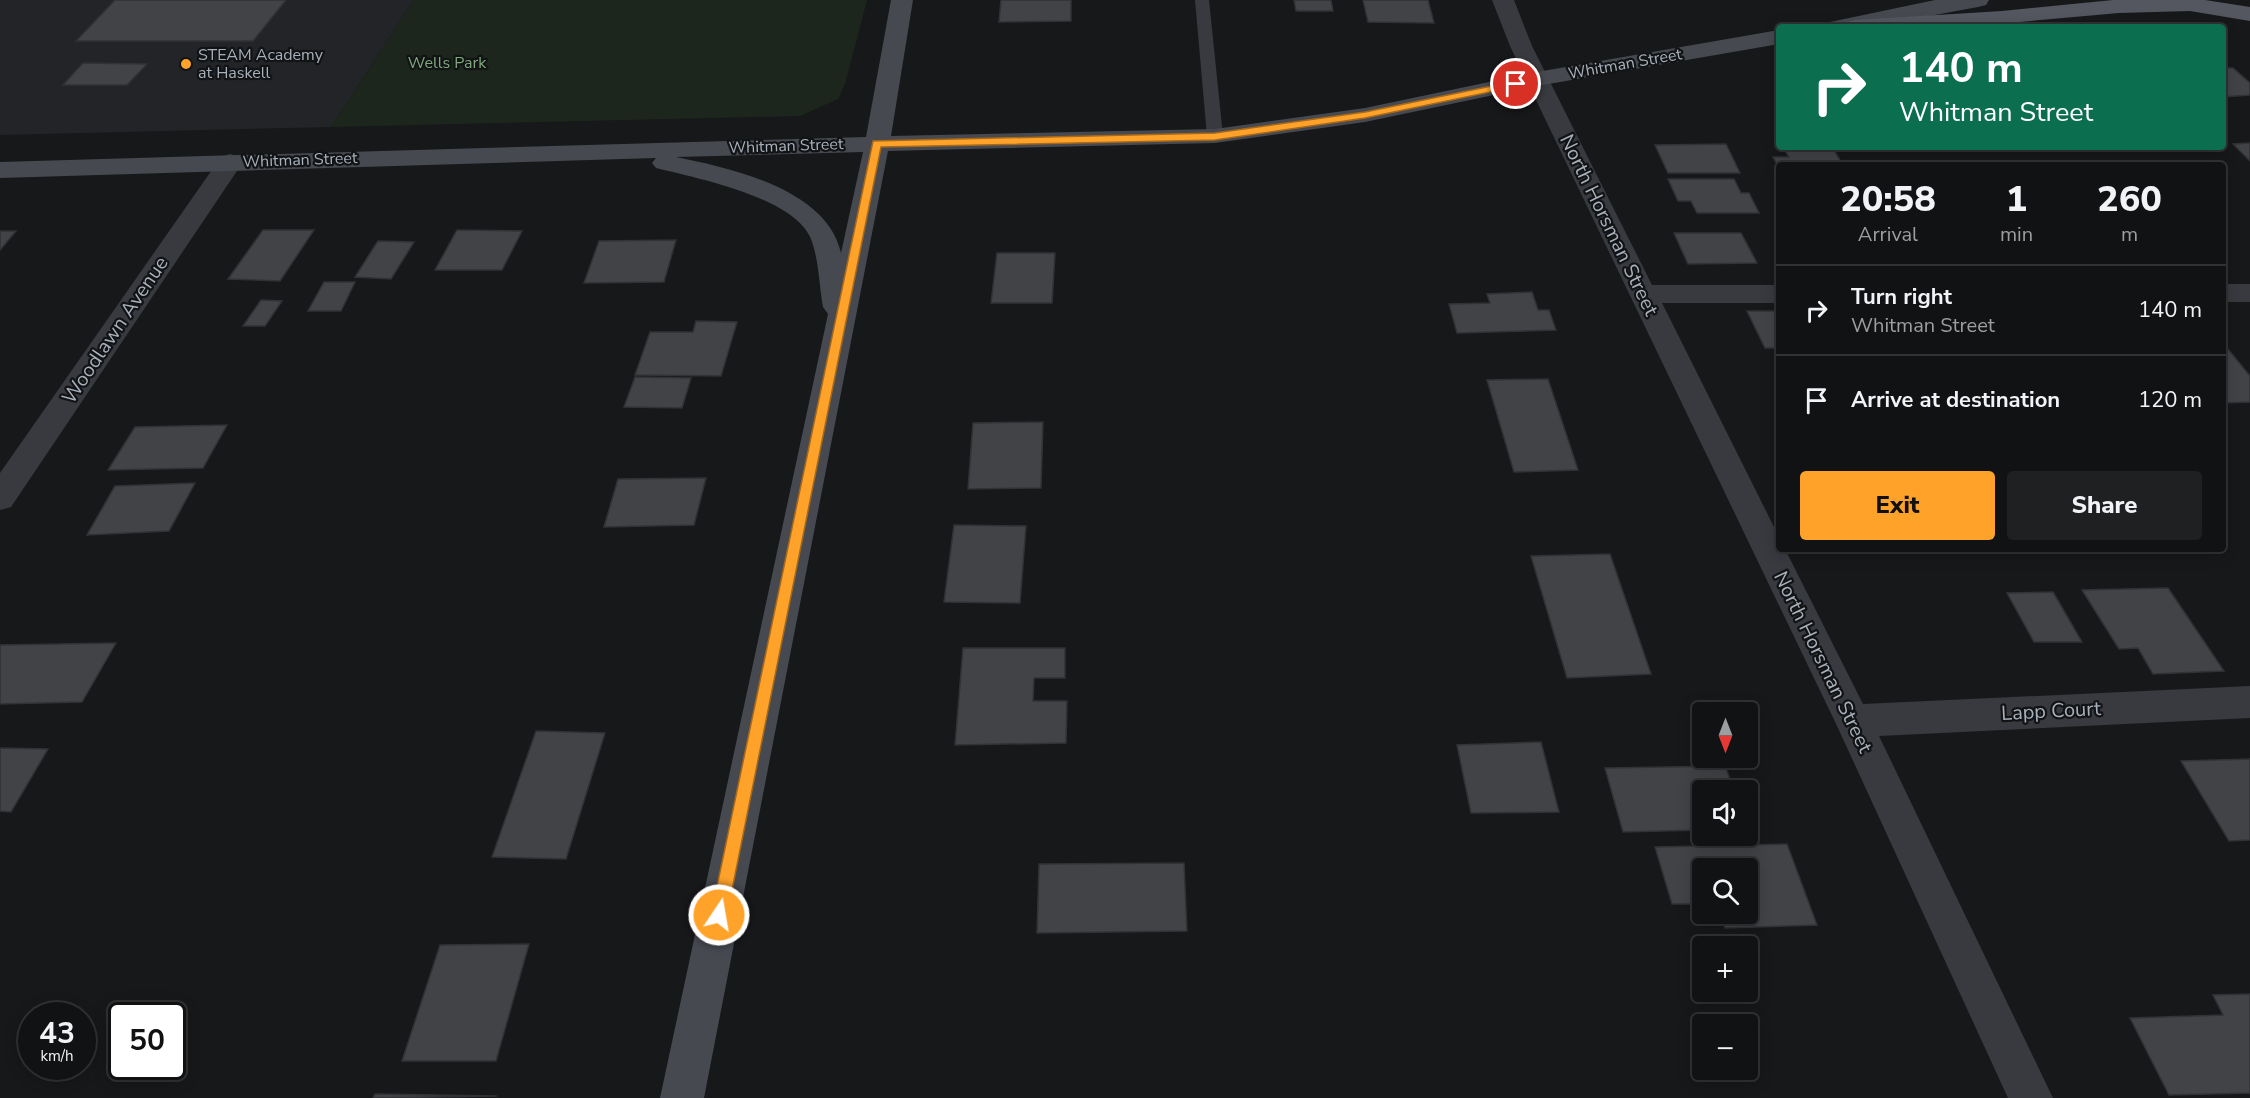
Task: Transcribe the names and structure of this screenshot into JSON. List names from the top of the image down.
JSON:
{
  "streets": {
    "main road": ["Whitman Street"],
    "street": ["North Horsman Street", "Woodlawn Avenue", "Lapp Court"]
  },
  "crossings": [
    ["Whitman Street", "North Horsman Street"],
    ["Whitman Street", "Woodlawn Avenue"],
    ["North Horsman Street", "Lapp Court"]
  ],
  "parks": ["Wells Park"],
  "places": ["STEAM Academy at Haskell"],
  "north": "bottom",
  "page": {
    "turn": ["140 m", "Whitman Street"],
    "eta": [
      "20:58",
      "Arrival",
      "1",
      "min",
      "260",
      "m"
    ],
    "list": [
      {
        "name": "Turn right",
        "note": "Whitman Street",
        "value": "140 m"
      },
      {
        "name": "Arrive at destination",
        "value": "120 m"
      }
    ],
    "buttons": ["Exit", "Share"],
    "map_buttons": ["+", "−"],
    "speed": "43 km/h",
    "limit": "50"
  }
}
